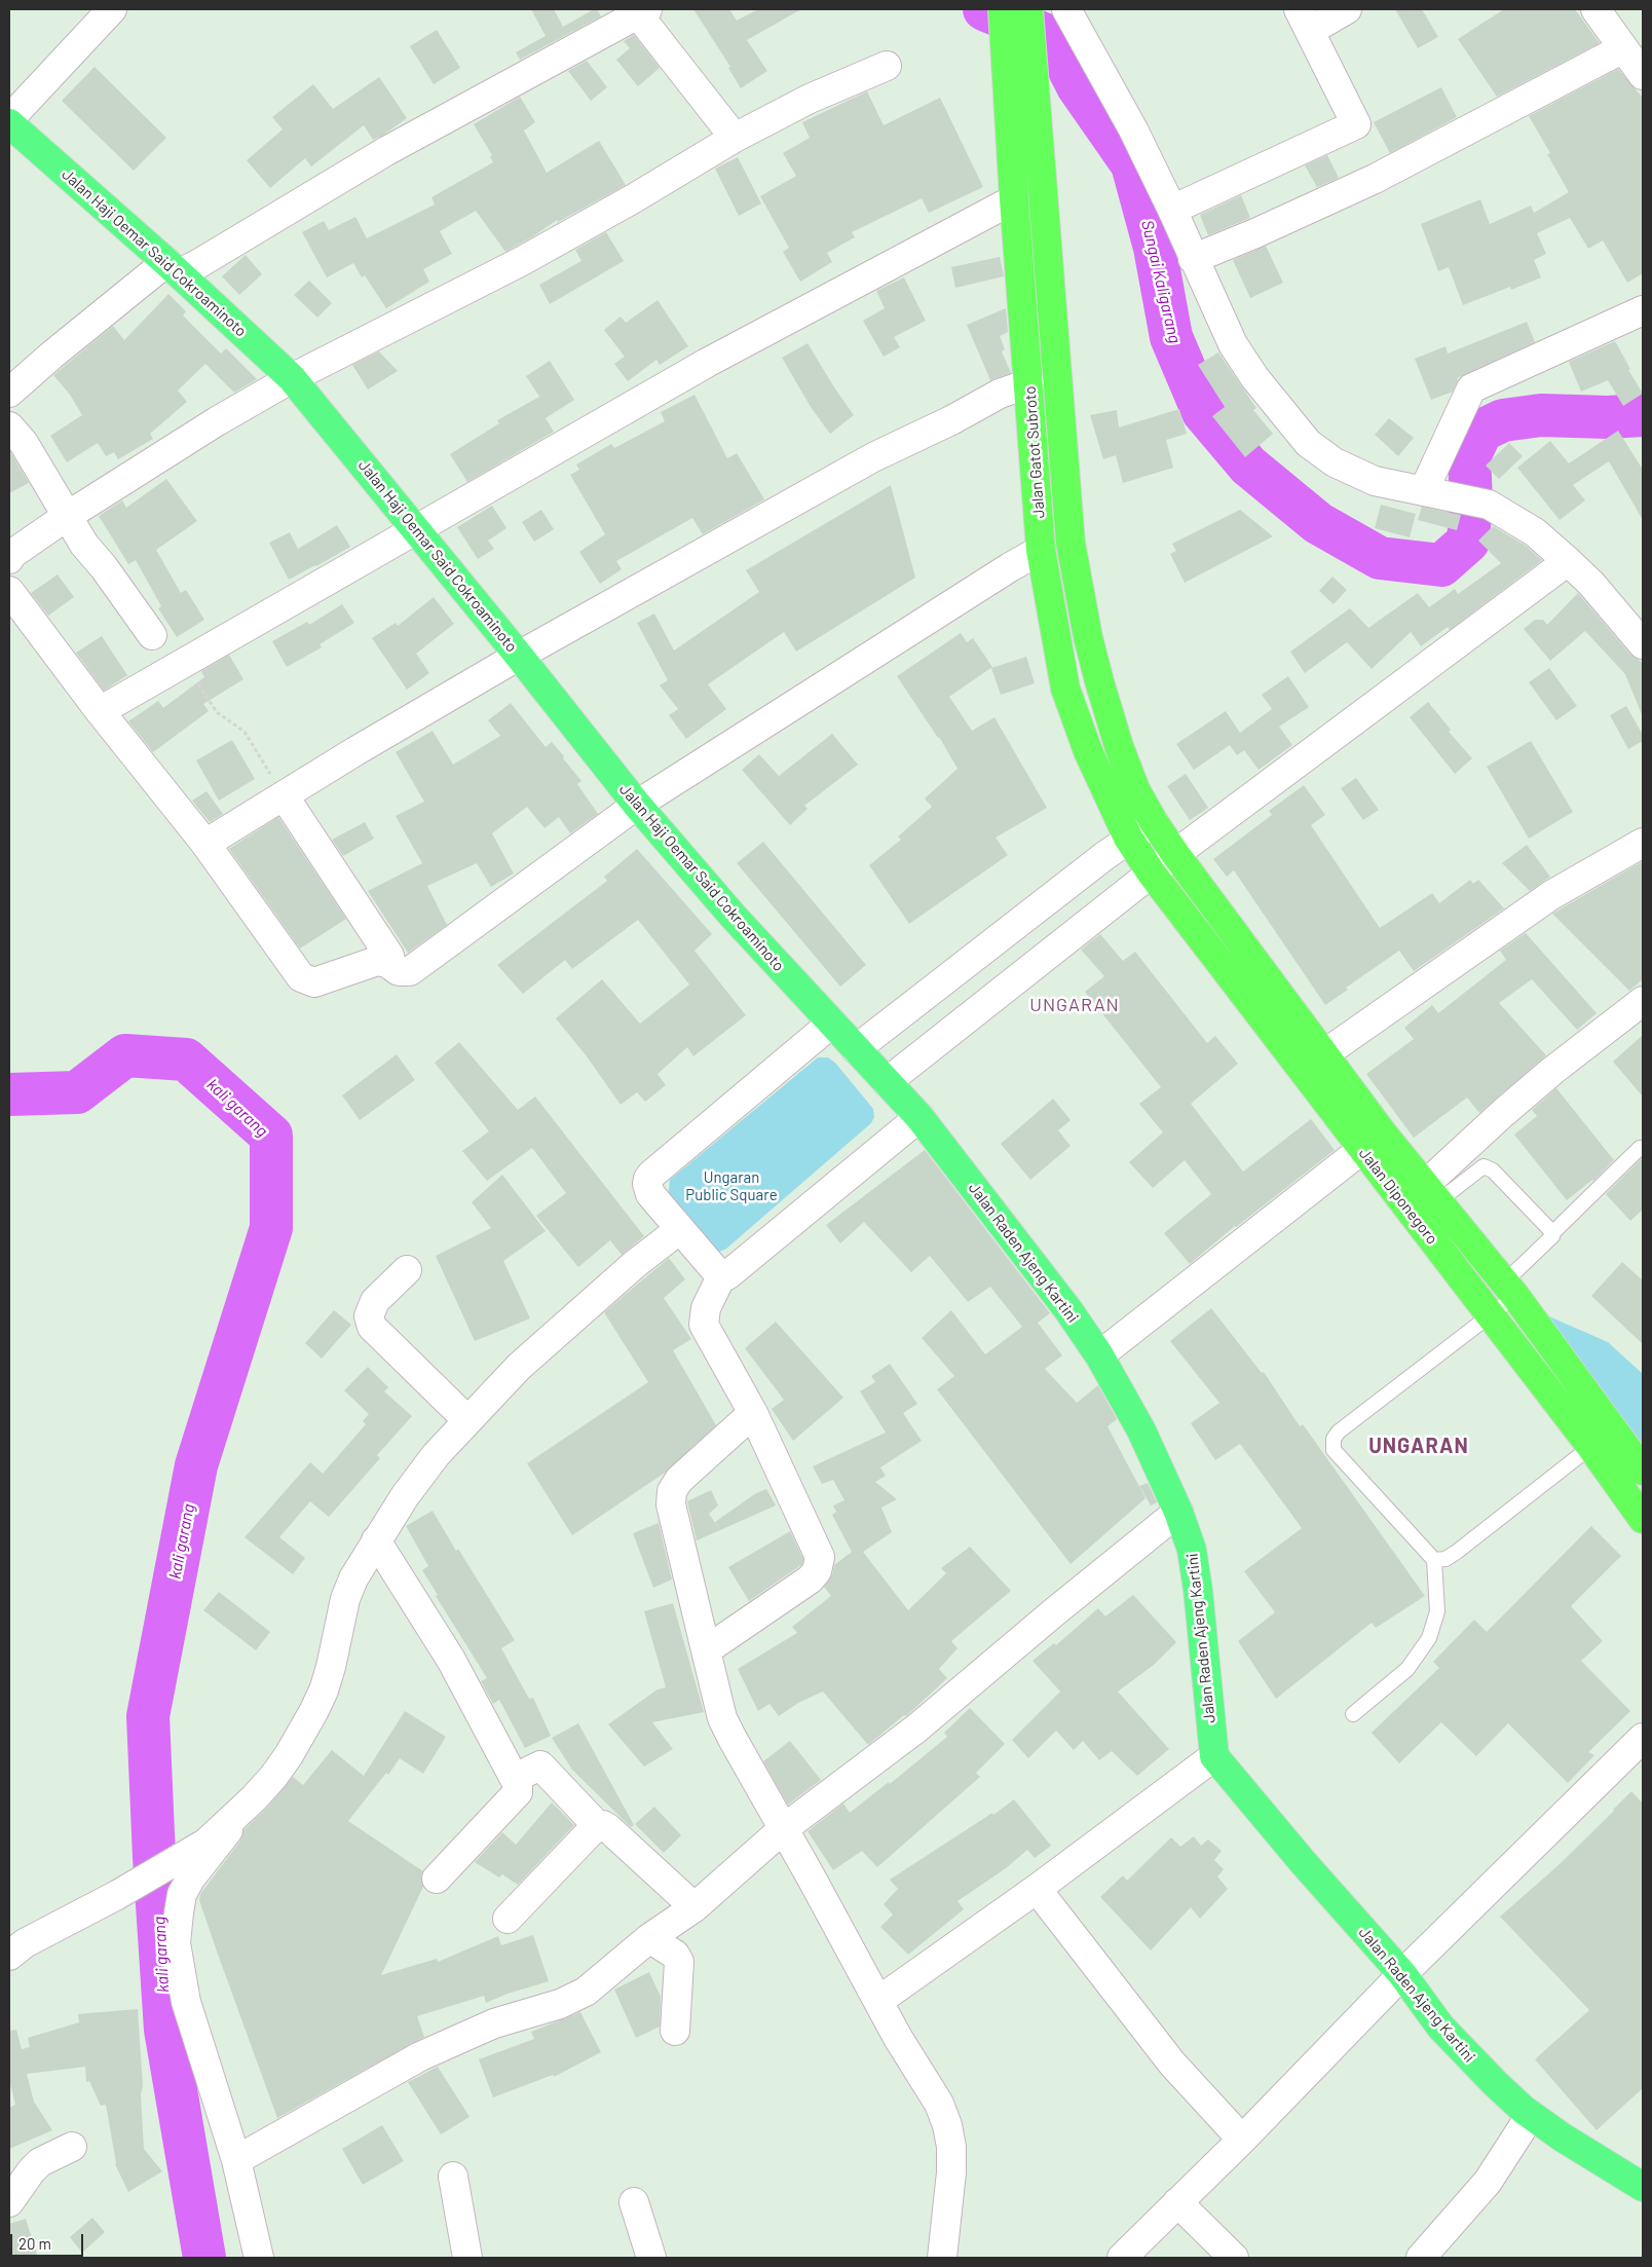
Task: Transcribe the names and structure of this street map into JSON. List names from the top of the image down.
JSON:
{
  "streets": {
    "highway": ["Jalan Gatot Subroto", "Jalan Diponegoro"],
    "main road": ["Jalan Haji Oemar Said Cokroaminoto", "Jalan Raden Ajeng Kartini"]
  },
  "crossings": [
    ["Jalan Haji Oemar Said Cokroaminoto", "Jalan Raden Ajeng Kartini"],
    ["Jalan Gatot Subroto", "Jalan Diponegoro"]
  ],
  "districts": ["UNGARAN", "UNGARAN"],
  "water": ["Sungai Kaligarang", "kali garang"],
  "parks": ["Ungaran Public Square"],
  "scale_bar": "20 m"
}
